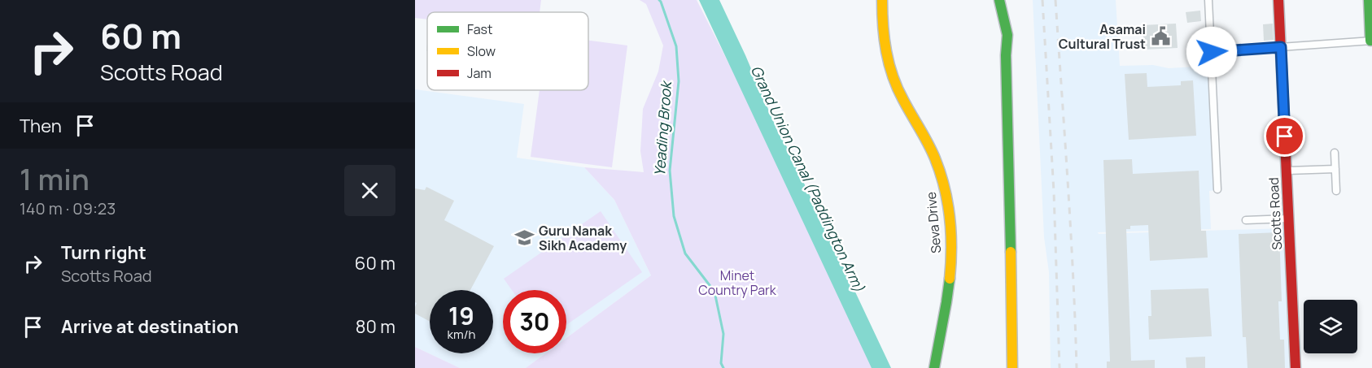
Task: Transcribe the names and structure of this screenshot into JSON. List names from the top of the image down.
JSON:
{
  "streets": {
    "street": ["Scotts Road", "Seva Drive"]
  },
  "water": ["Yeading Brook", "Grand Union Canal (Paddington Arm)"],
  "parks": ["Minet Country Park"],
  "places": {
    "public building": ["Asamai Cultural Trust"],
    "school or university": ["Guru Nanak Sikh Academy"]
  },
  "legend": ["Fast", "Slow", "Jam"],
  "page": {
    "turn": ["60 m", "Scotts Road"],
    "then": "Then",
    "heading": ["1 min", "140 m · 09:23"],
    "list": [
      {
        "name": "Turn right",
        "note": "Scotts Road",
        "value": "60 m"
      },
      {
        "name": "Arrive at destination",
        "value": "80 m"
      }
    ],
    "speed": "19 km/h",
    "limit": "30"
  }
}
